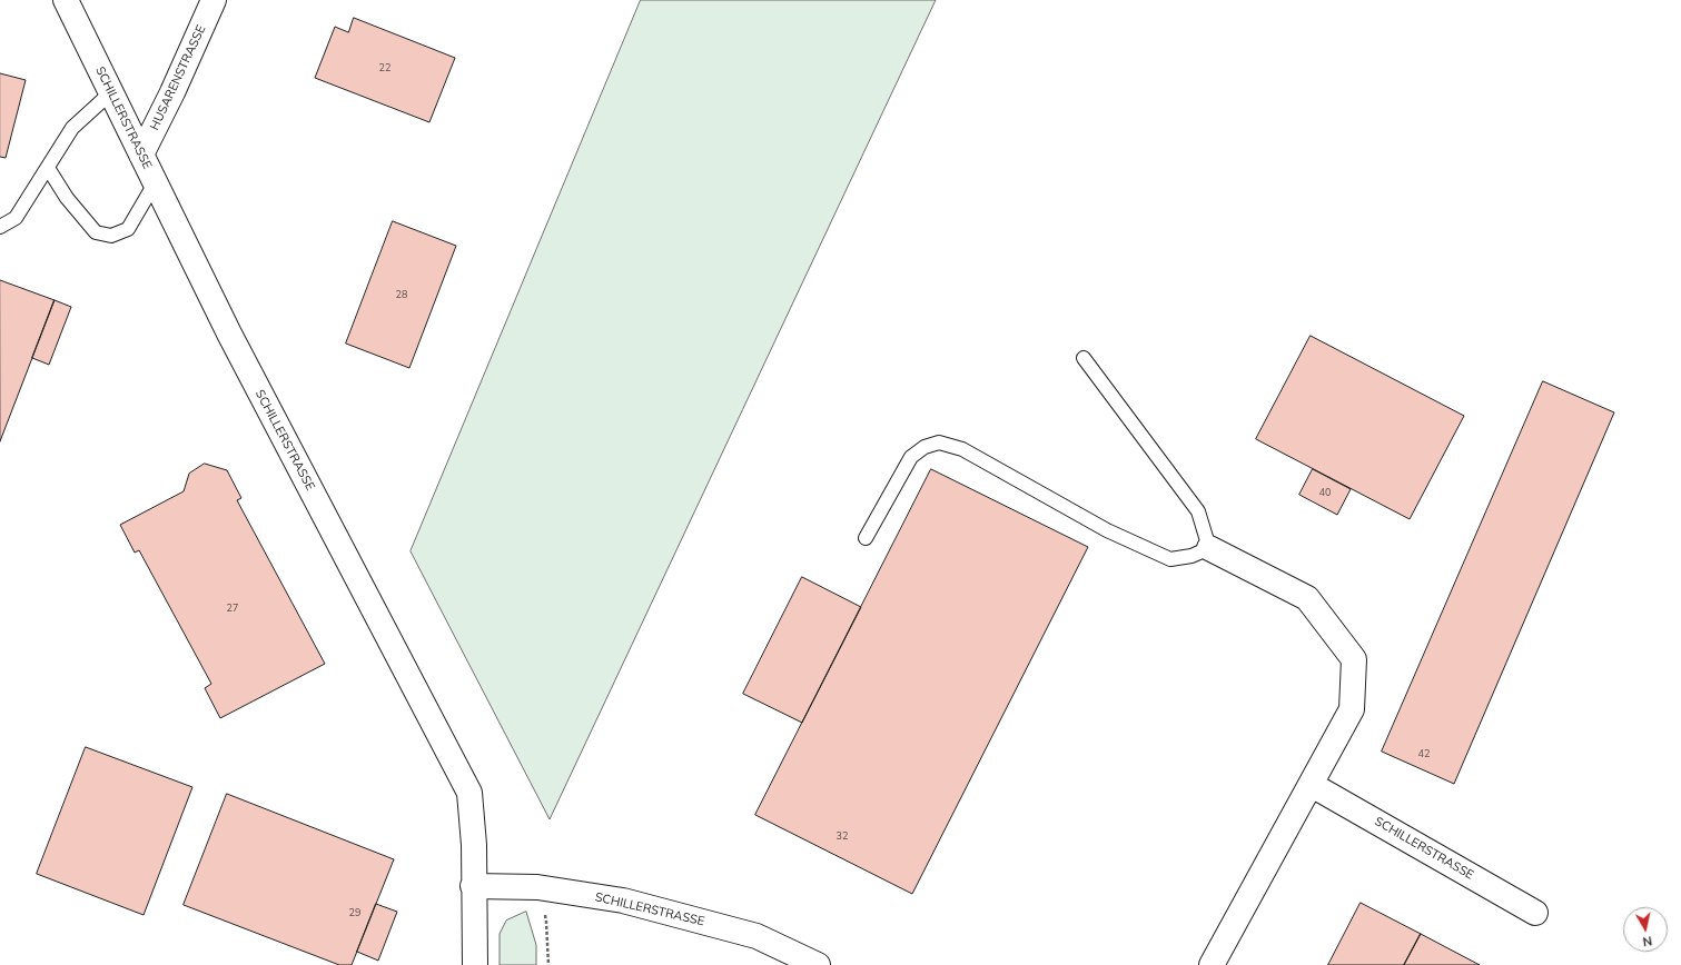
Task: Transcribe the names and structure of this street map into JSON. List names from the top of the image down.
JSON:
{
  "streets": {
    "street": ["HUSARENSTRASSE", "SCHILLERSTRASSE"]
  },
  "crossings": [
    ["HUSARENSTRASSE", "SCHILLERSTRASSE"]
  ],
  "house_numbers": [
    "22",
    "28",
    "40",
    "27",
    "42",
    "32",
    "29"
  ],
  "north": "bottom"
}
